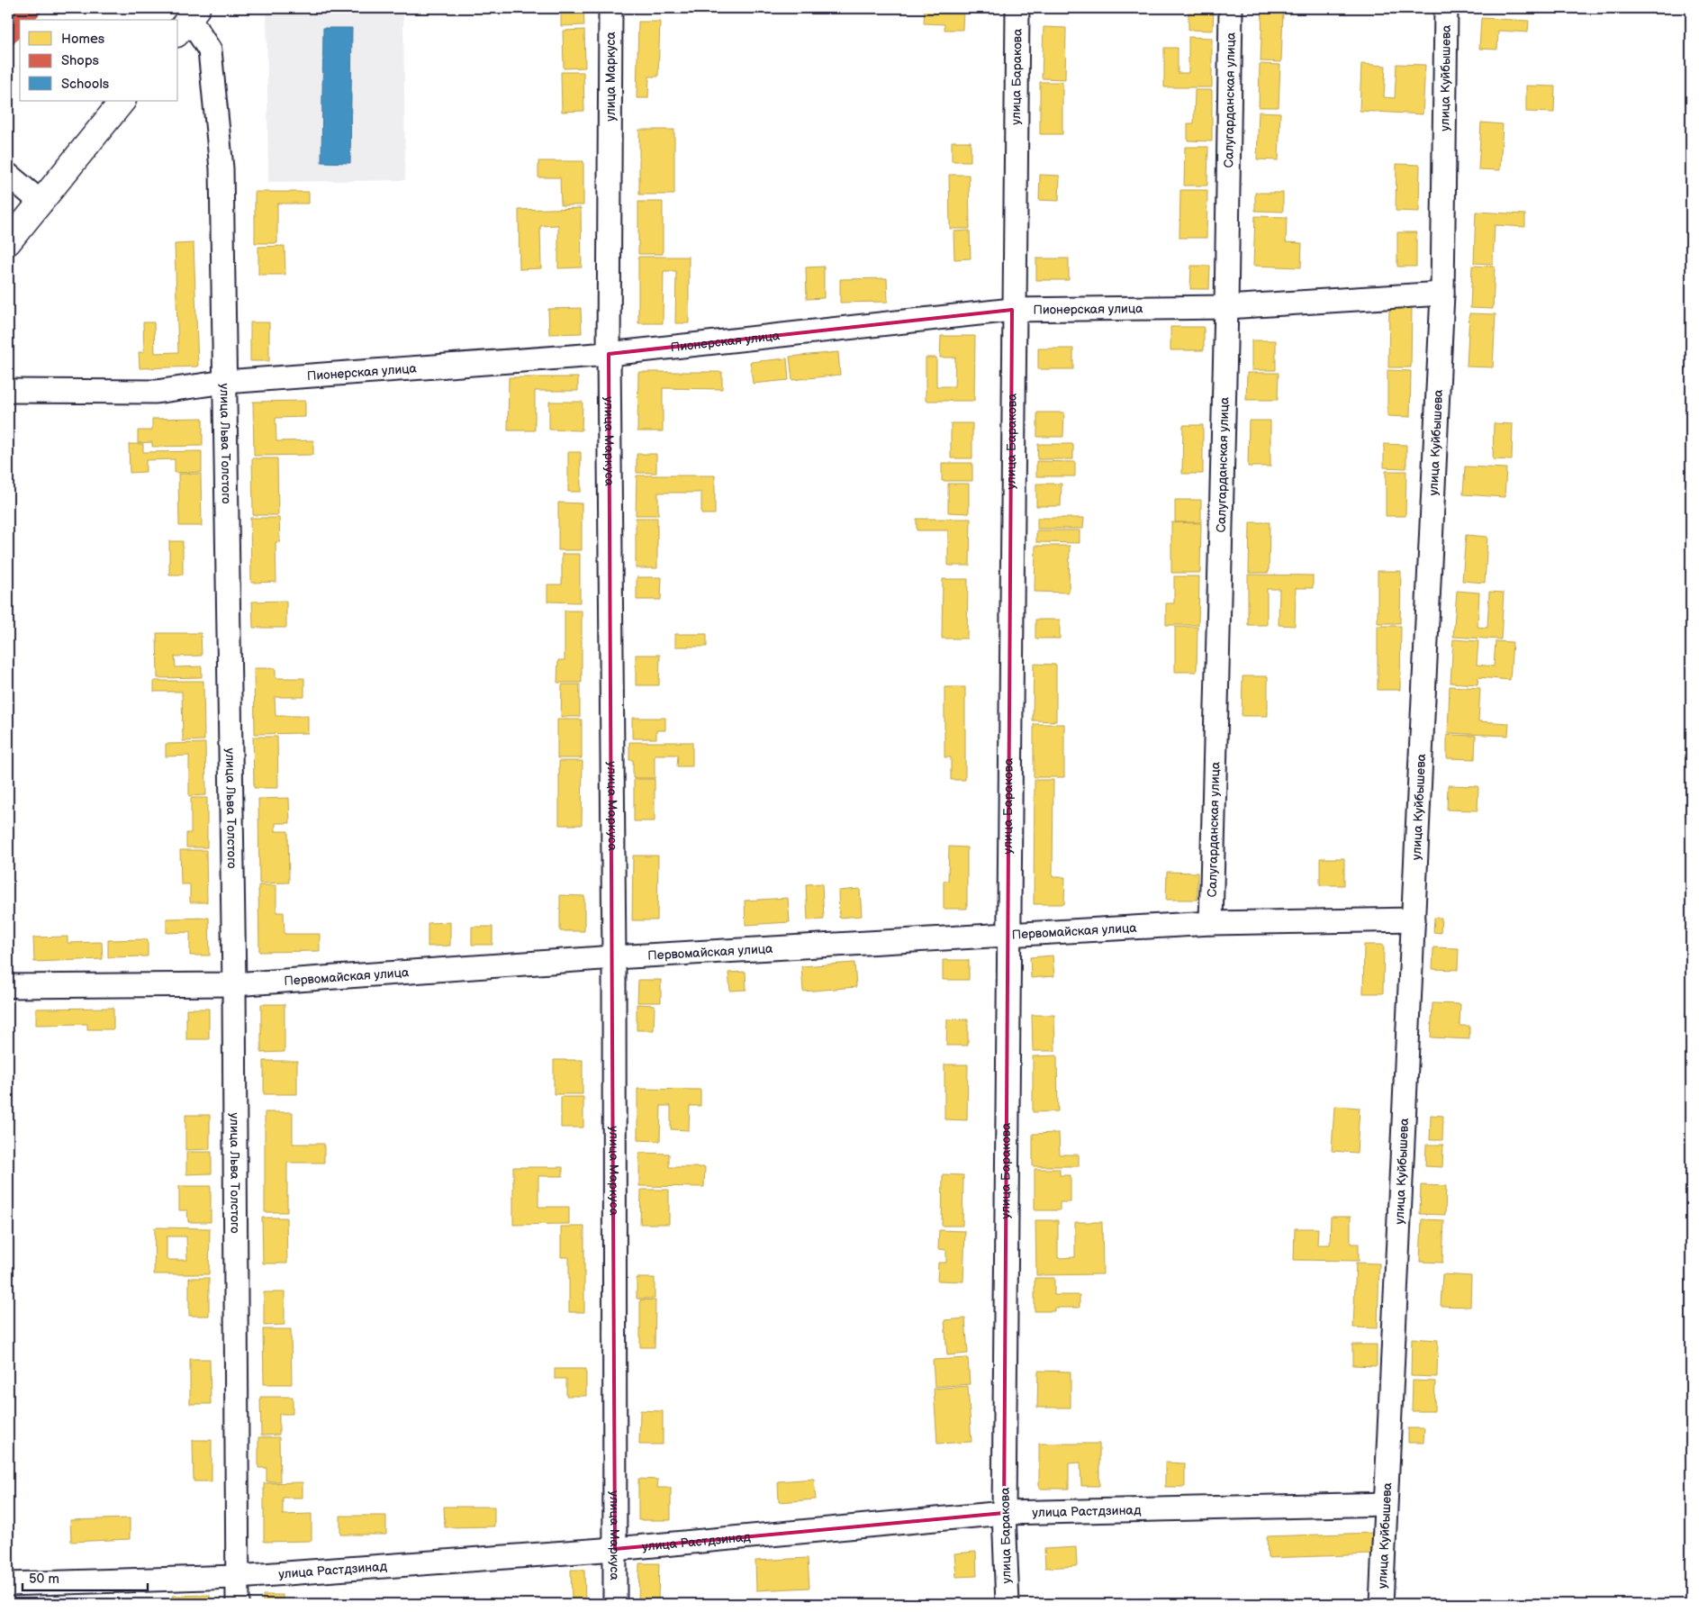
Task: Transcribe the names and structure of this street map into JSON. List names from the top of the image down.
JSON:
{
  "streets": {
    "street": [
      "улица Маркуса",
      "улица Баракова",
      "улица Куйбышева",
      "Салугарданская улица",
      "Пионерская улица",
      "улица Льва Толстого",
      "Первомайская улица",
      "улица Растдзинад"
    ]
  },
  "crossings": [
    ["улица Маркуса", "Пионерская улица"],
    ["улица Маркуса", "Первомайская улица"],
    ["улица Маркуса", "улица Растдзинад"],
    ["улица Баракова", "Пионерская улица"],
    ["улица Баракова", "Первомайская улица"],
    ["улица Баракова", "улица Растдзинад"],
    ["улица Куйбышева", "Пионерская улица"],
    ["улица Куйбышева", "Первомайская улица"],
    ["улица Куйбышева", "улица Растдзинад"],
    ["Салугарданская улица", "Пионерская улица"],
    ["Салугарданская улица", "Первомайская улица"],
    ["Пионерская улица", "улица Льва Толстого"],
    ["улица Льва Толстого", "Первомайская улица"],
    ["улица Льва Толстого", "улица Растдзинад"]
  ],
  "legend": ["Homes", "Shops", "Schools"],
  "scale_bar": "50 m"
}
